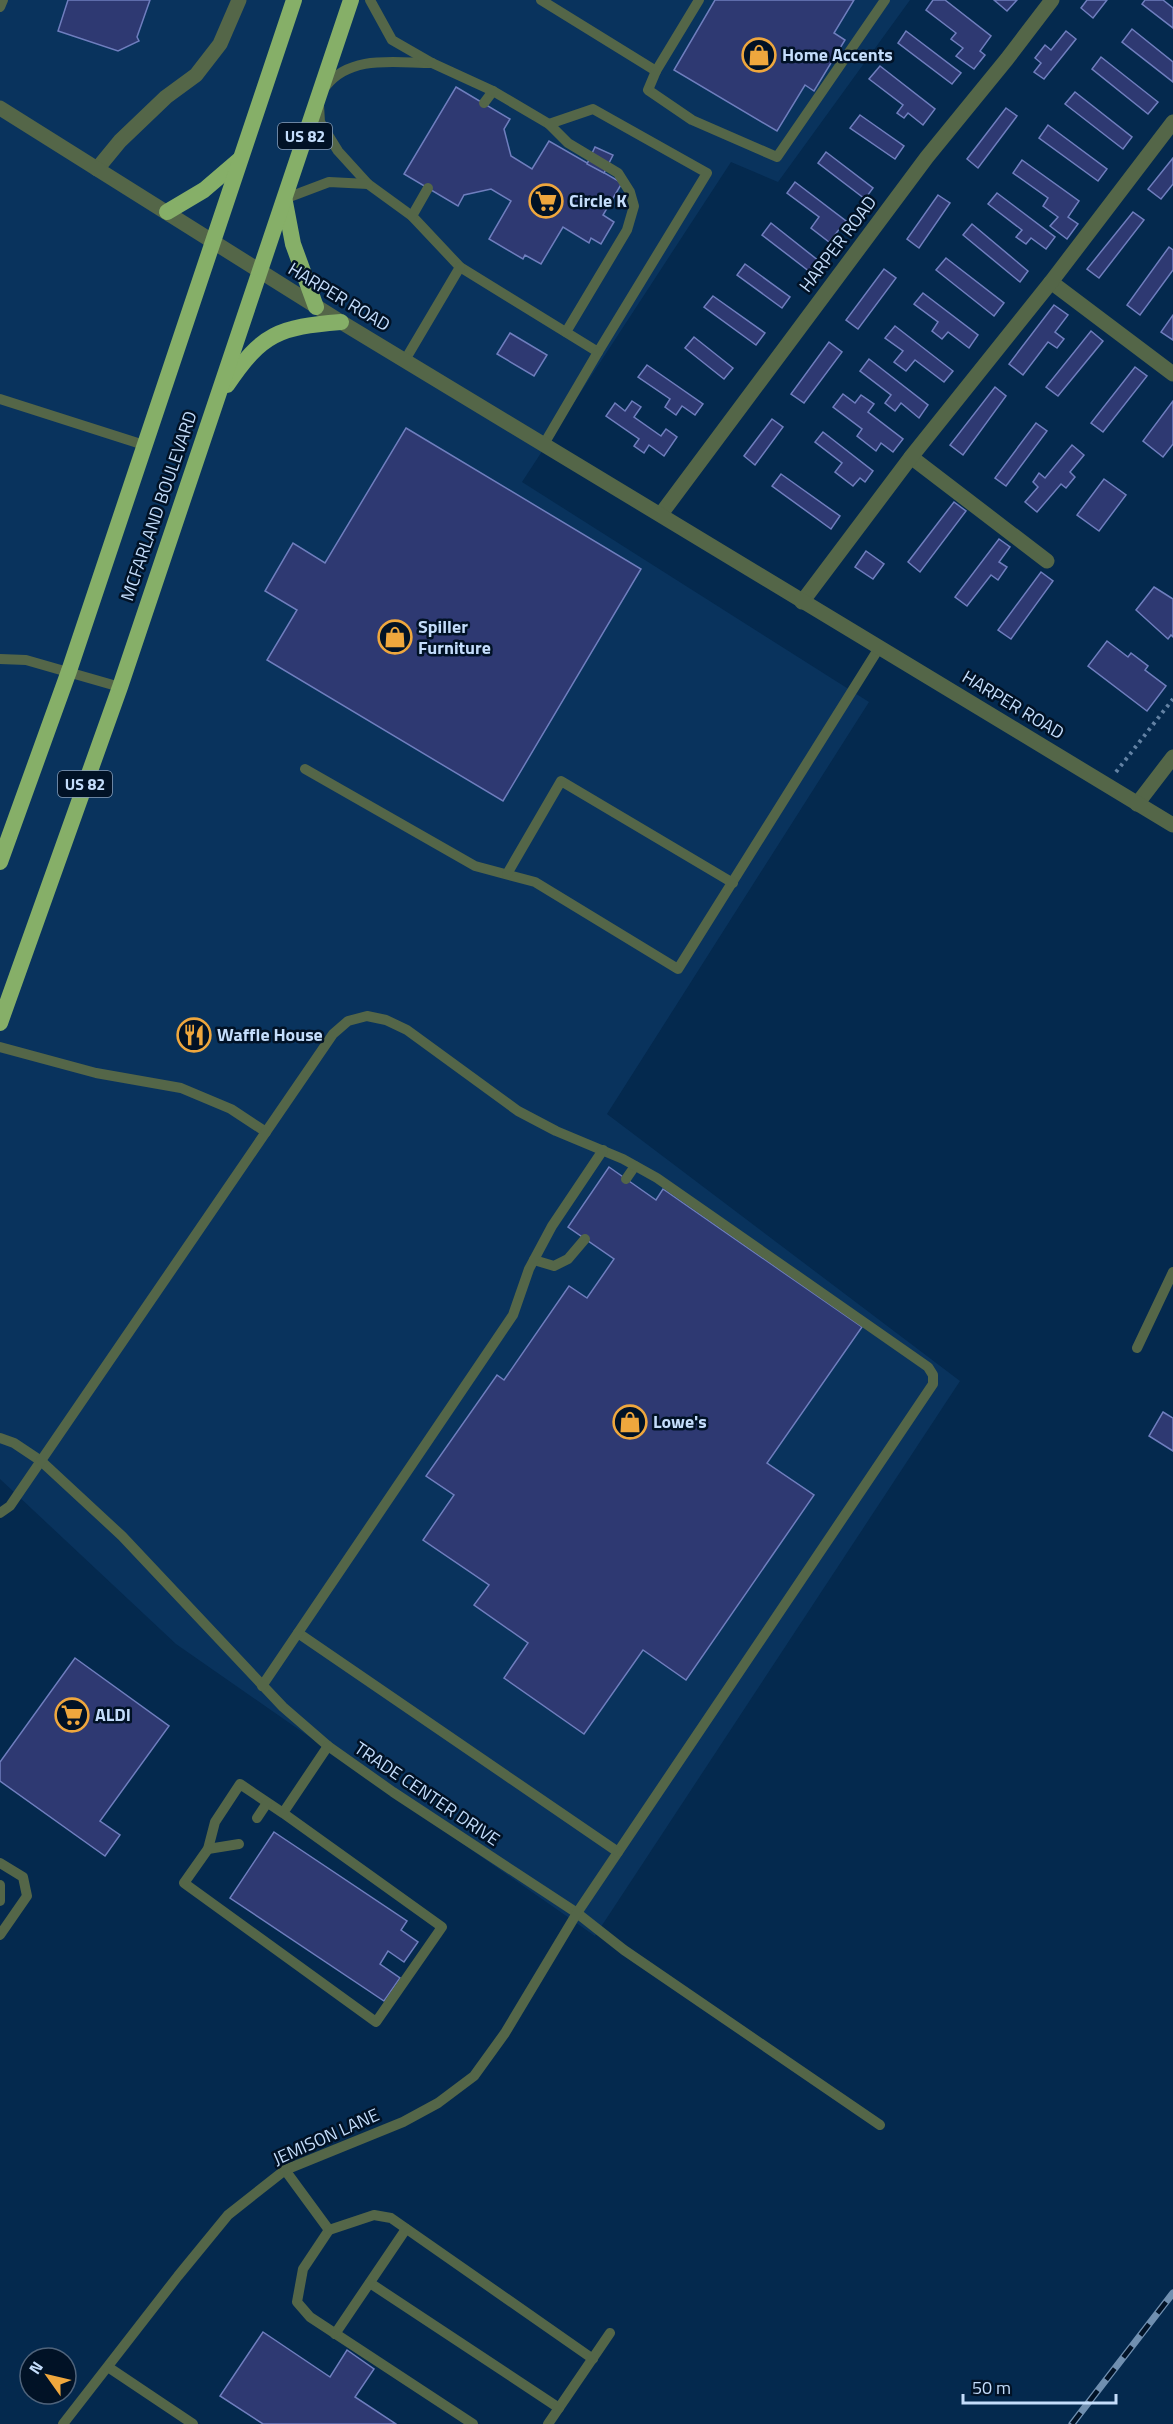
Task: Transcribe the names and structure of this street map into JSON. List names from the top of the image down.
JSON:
{
  "streets": {
    "highway": ["US 82", "MCFARLAND BOULEVARD"],
    "street": ["HARPER ROAD"],
    "lane": ["TRADE CENTER DRIVE", "JEMISON LANE"]
  },
  "crossings": [
    ["HARPER ROAD", "MCFARLAND BOULEVARD"],
    ["TRADE CENTER DRIVE", "JEMISON LANE"]
  ],
  "places": {
    "shop": ["Home Accents", "Spiller Furniture", "Lowe's"],
    "supermarket": ["Circle K", "ALDI"],
    "restaurant": ["Waffle House"]
  },
  "scale_bar": "50 m",
  "north": "top left"
}
